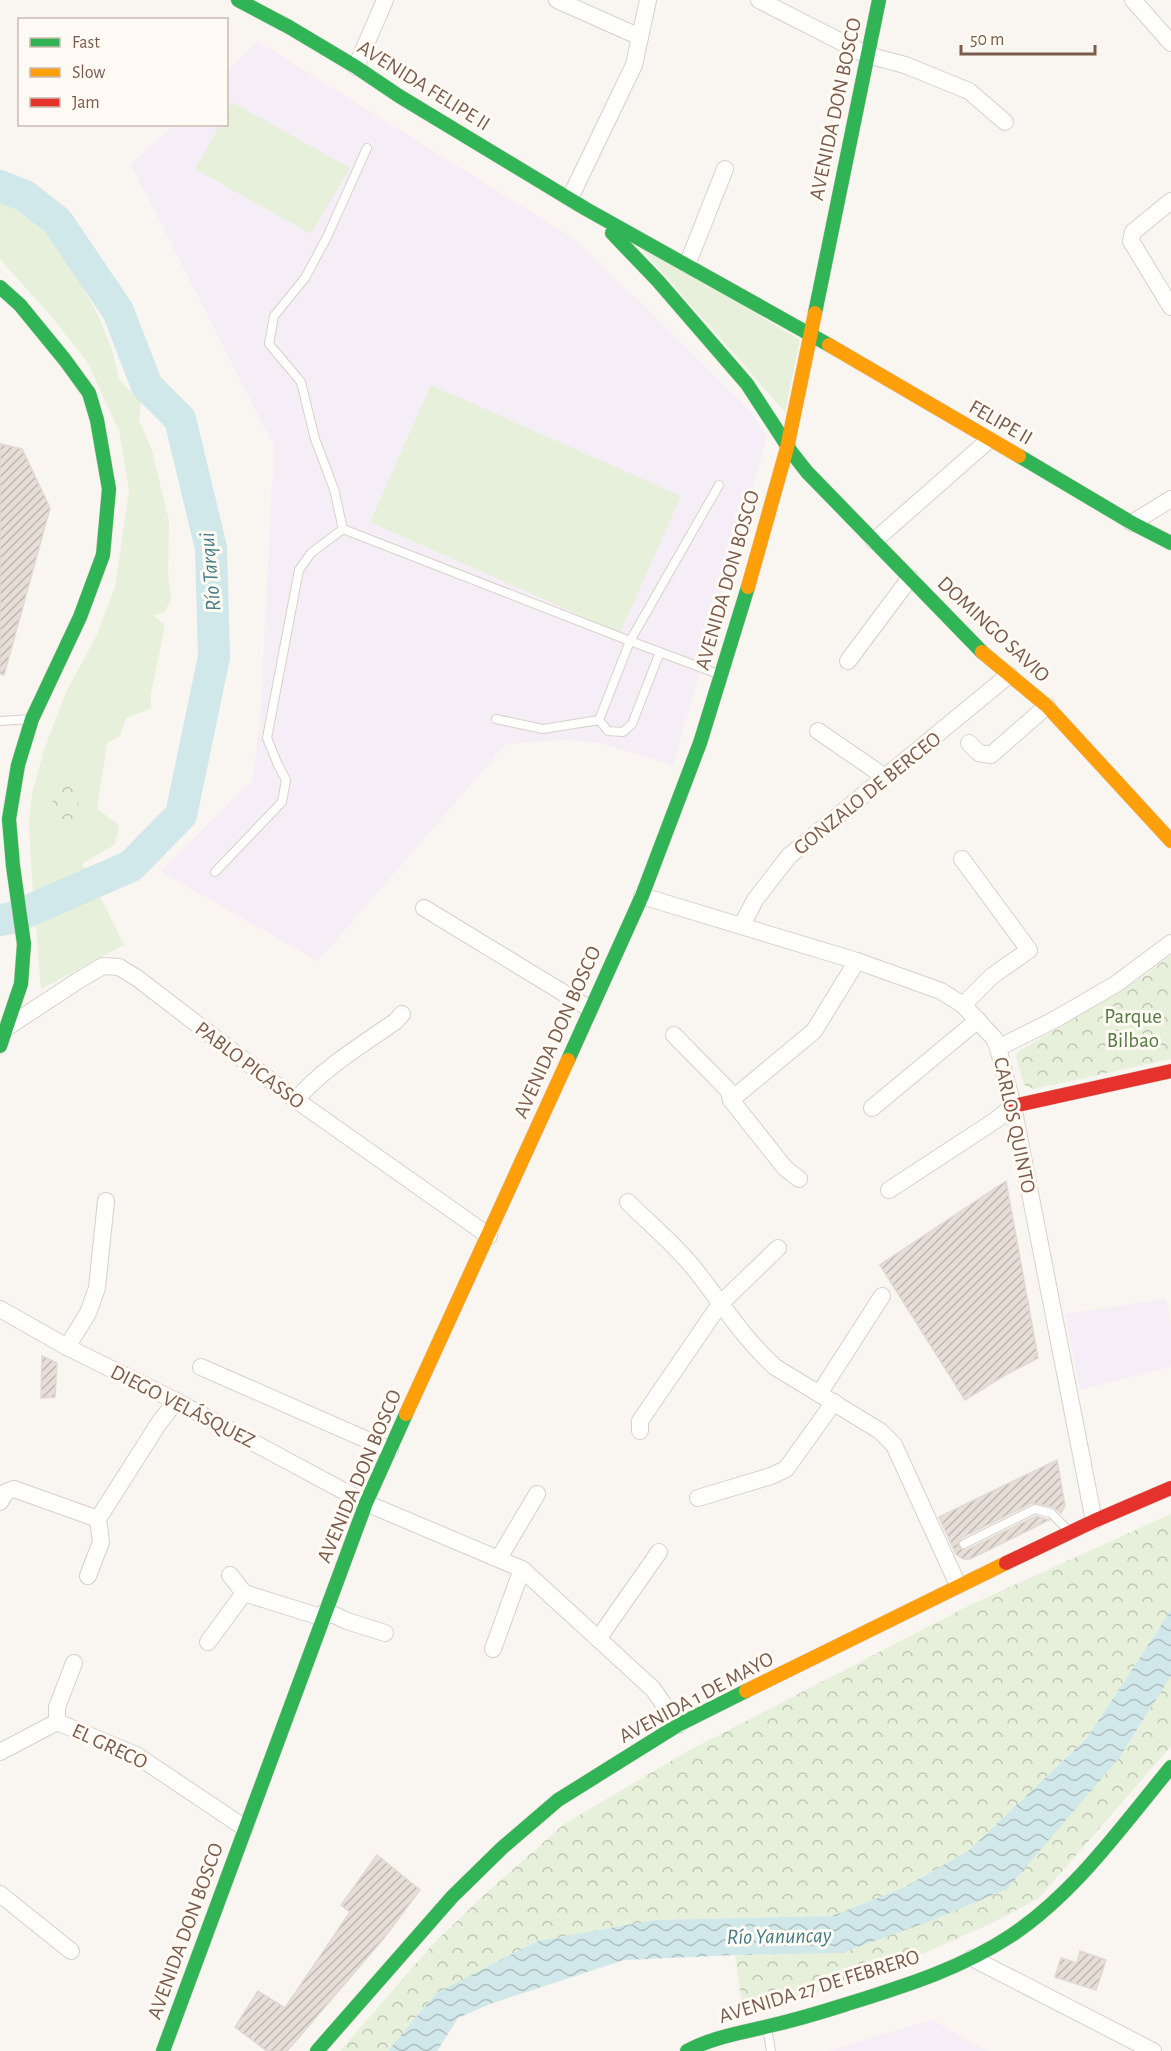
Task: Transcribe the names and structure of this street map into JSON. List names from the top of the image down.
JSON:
{
  "streets": {
    "main road": [
      "AVENIDA FELIPE II",
      "AVENIDA DON BOSCO",
      "FELIPE II",
      "DOMINGO SAVIO",
      "AVENIDA 1 DE MAYO",
      "AVENIDA 27 DE FEBRERO"
    ],
    "street": [
      "GONZALO DE BERCEO",
      "PABLO PICASSO",
      "CARLOS QUINTO",
      "DIEGO VELÁSQUEZ",
      "EL GRECO"
    ]
  },
  "crossings": [
    ["AVENIDA FELIPE II", "AVENIDA DON BOSCO"],
    ["AVENIDA FELIPE II", "FELIPE II"],
    ["AVENIDA FELIPE II", "DOMINGO SAVIO"],
    ["AVENIDA DON BOSCO", "FELIPE II"],
    ["AVENIDA DON BOSCO", "DOMINGO SAVIO"],
    ["AVENIDA DON BOSCO", "PABLO PICASSO"],
    ["AVENIDA DON BOSCO", "CARLOS QUINTO"],
    ["AVENIDA DON BOSCO", "DIEGO VELÁSQUEZ"],
    ["AVENIDA DON BOSCO", "EL GRECO"],
    ["DOMINGO SAVIO", "GONZALO DE BERCEO"],
    ["GONZALO DE BERCEO", "CARLOS QUINTO"],
    ["CARLOS QUINTO", "AVENIDA 1 DE MAYO"],
    ["DIEGO VELÁSQUEZ", "AVENIDA 1 DE MAYO"]
  ],
  "water": ["Río Tarqui", "Río Yanuncay"],
  "parks": ["Parque Bilbao"],
  "legend": ["Fast", "Slow", "Jam"],
  "scale_bar": "50 m"
}
